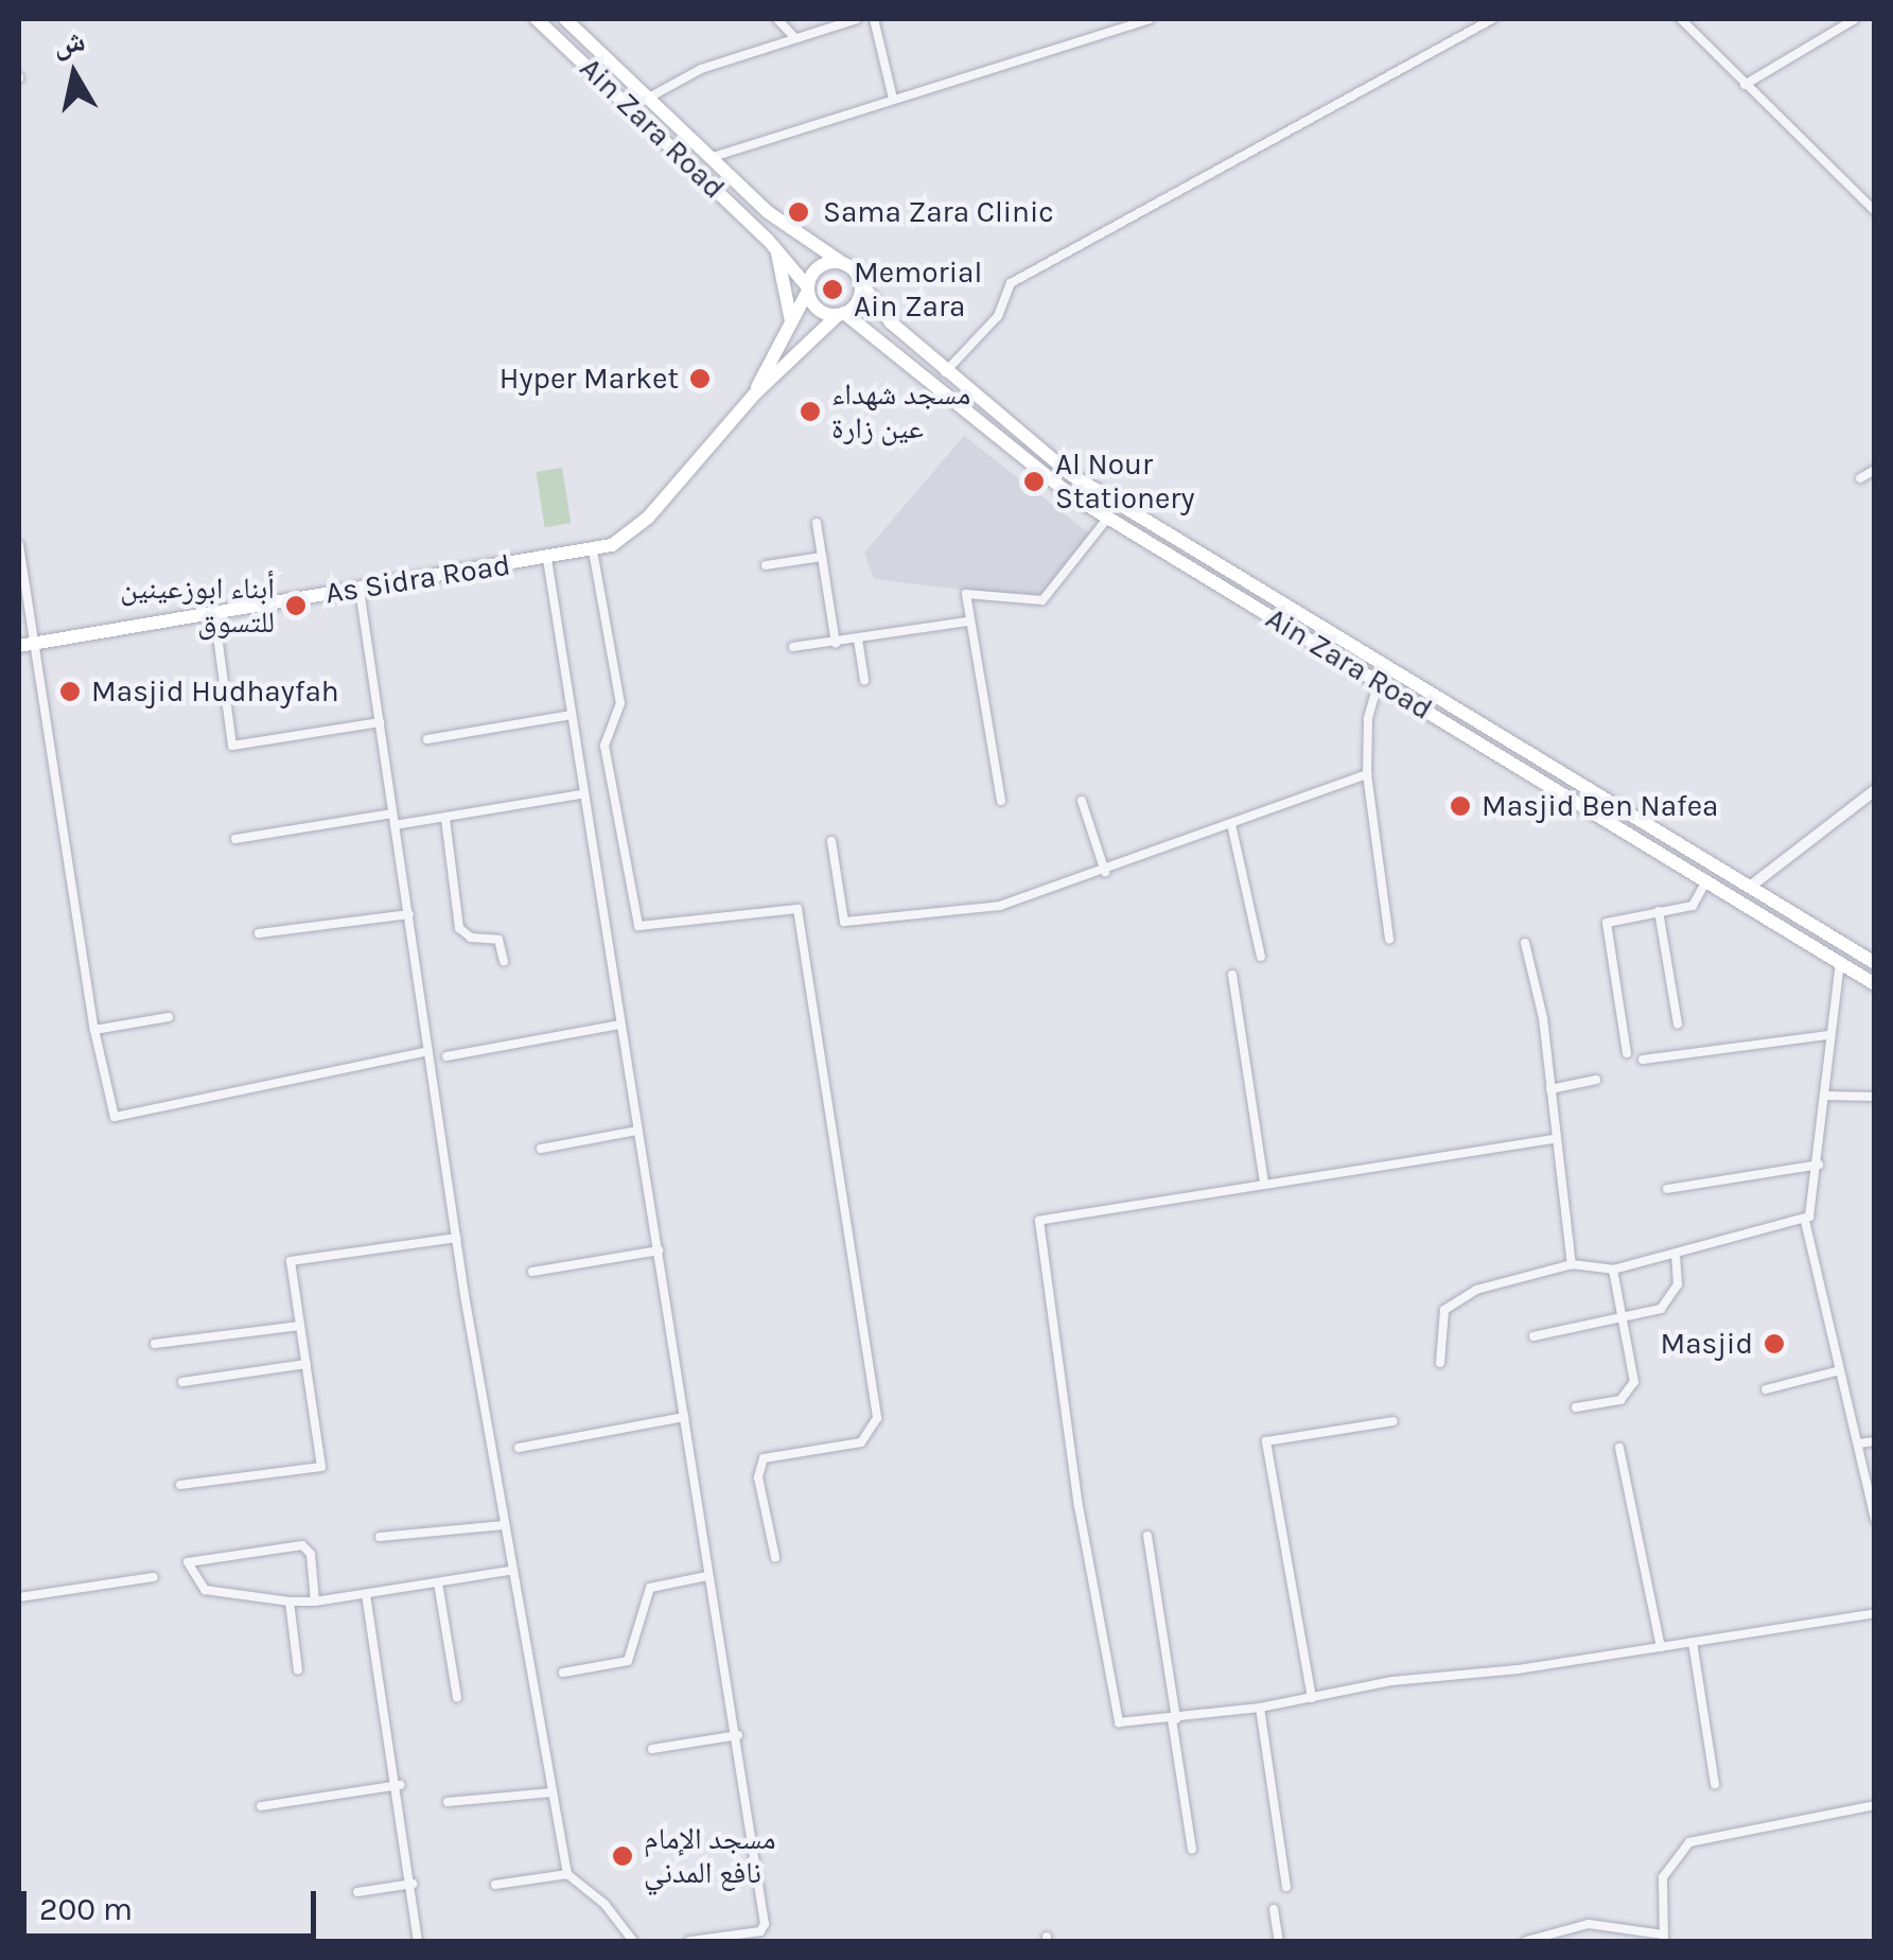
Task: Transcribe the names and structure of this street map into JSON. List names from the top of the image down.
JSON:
{
  "streets": {
    "main road": ["Ain Zara Road", "As Sidra Road"]
  },
  "places": [
    "Sama Zara Clinic",
    "Memorial Ain Zara",
    "Hyper Market",
    "مسجد شهداء عين زارة",
    "Al Nour Stationery",
    "أبناء ابوزعينين للتسوق",
    "Masjid Hudhayfah",
    "Masjid Ben Nafea",
    "Masjid",
    "مسجد الإمام نافع المدني"
  ],
  "scale_bar": "200 m",
  "north": "top"
}
